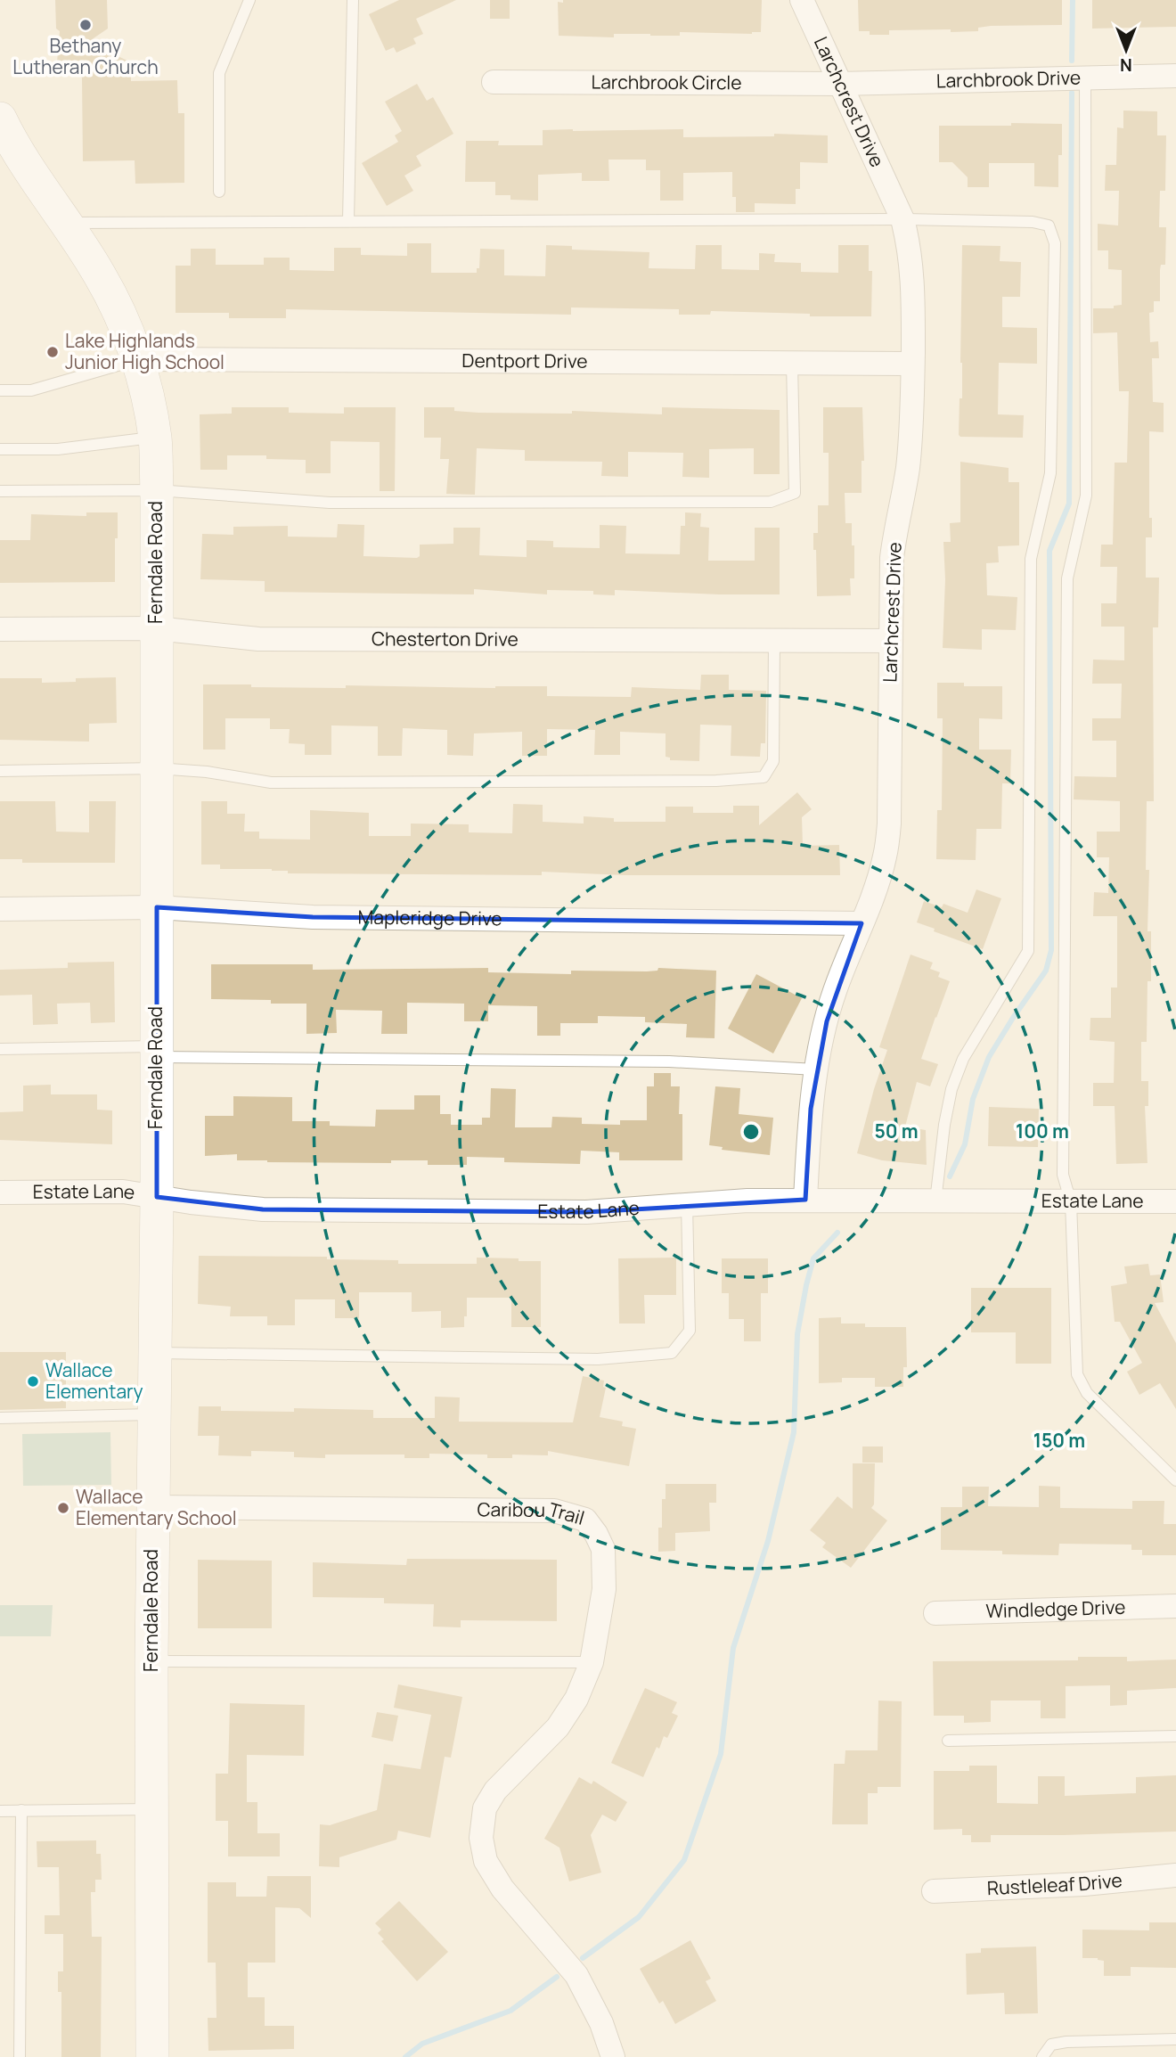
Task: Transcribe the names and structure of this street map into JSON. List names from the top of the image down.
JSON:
{
  "streets": {
    "street": [
      "Larchbrook Drive",
      "Larchbrook Circle",
      "Larchcrest Drive",
      "Dentport Drive",
      "Ferndale Road",
      "Chesterton Drive",
      "Mapleridge Drive",
      "Estate Lane",
      "Caribou Trail",
      "Windledge Drive",
      "Rustleleaf Drive"
    ]
  },
  "crossings": [
    ["Larchbrook Drive", "Larchbrook Circle"],
    ["Larchbrook Drive", "Larchcrest Drive"],
    ["Larchbrook Circle", "Larchcrest Drive"],
    ["Larchcrest Drive", "Dentport Drive"],
    ["Larchcrest Drive", "Chesterton Drive"],
    ["Larchcrest Drive", "Mapleridge Drive"],
    ["Larchcrest Drive", "Estate Lane"],
    ["Dentport Drive", "Ferndale Road"],
    ["Ferndale Road", "Chesterton Drive"],
    ["Ferndale Road", "Mapleridge Drive"],
    ["Ferndale Road", "Estate Lane"],
    ["Ferndale Road", "Caribou Trail"]
  ],
  "places": [
    "Bethany Lutheran Church",
    "Lake Highlands Junior High School",
    "Wallace Elementary",
    "Wallace Elementary School"
  ],
  "north": "bottom",
  "rings": ["50 m", "100 m", "150 m"]
}
